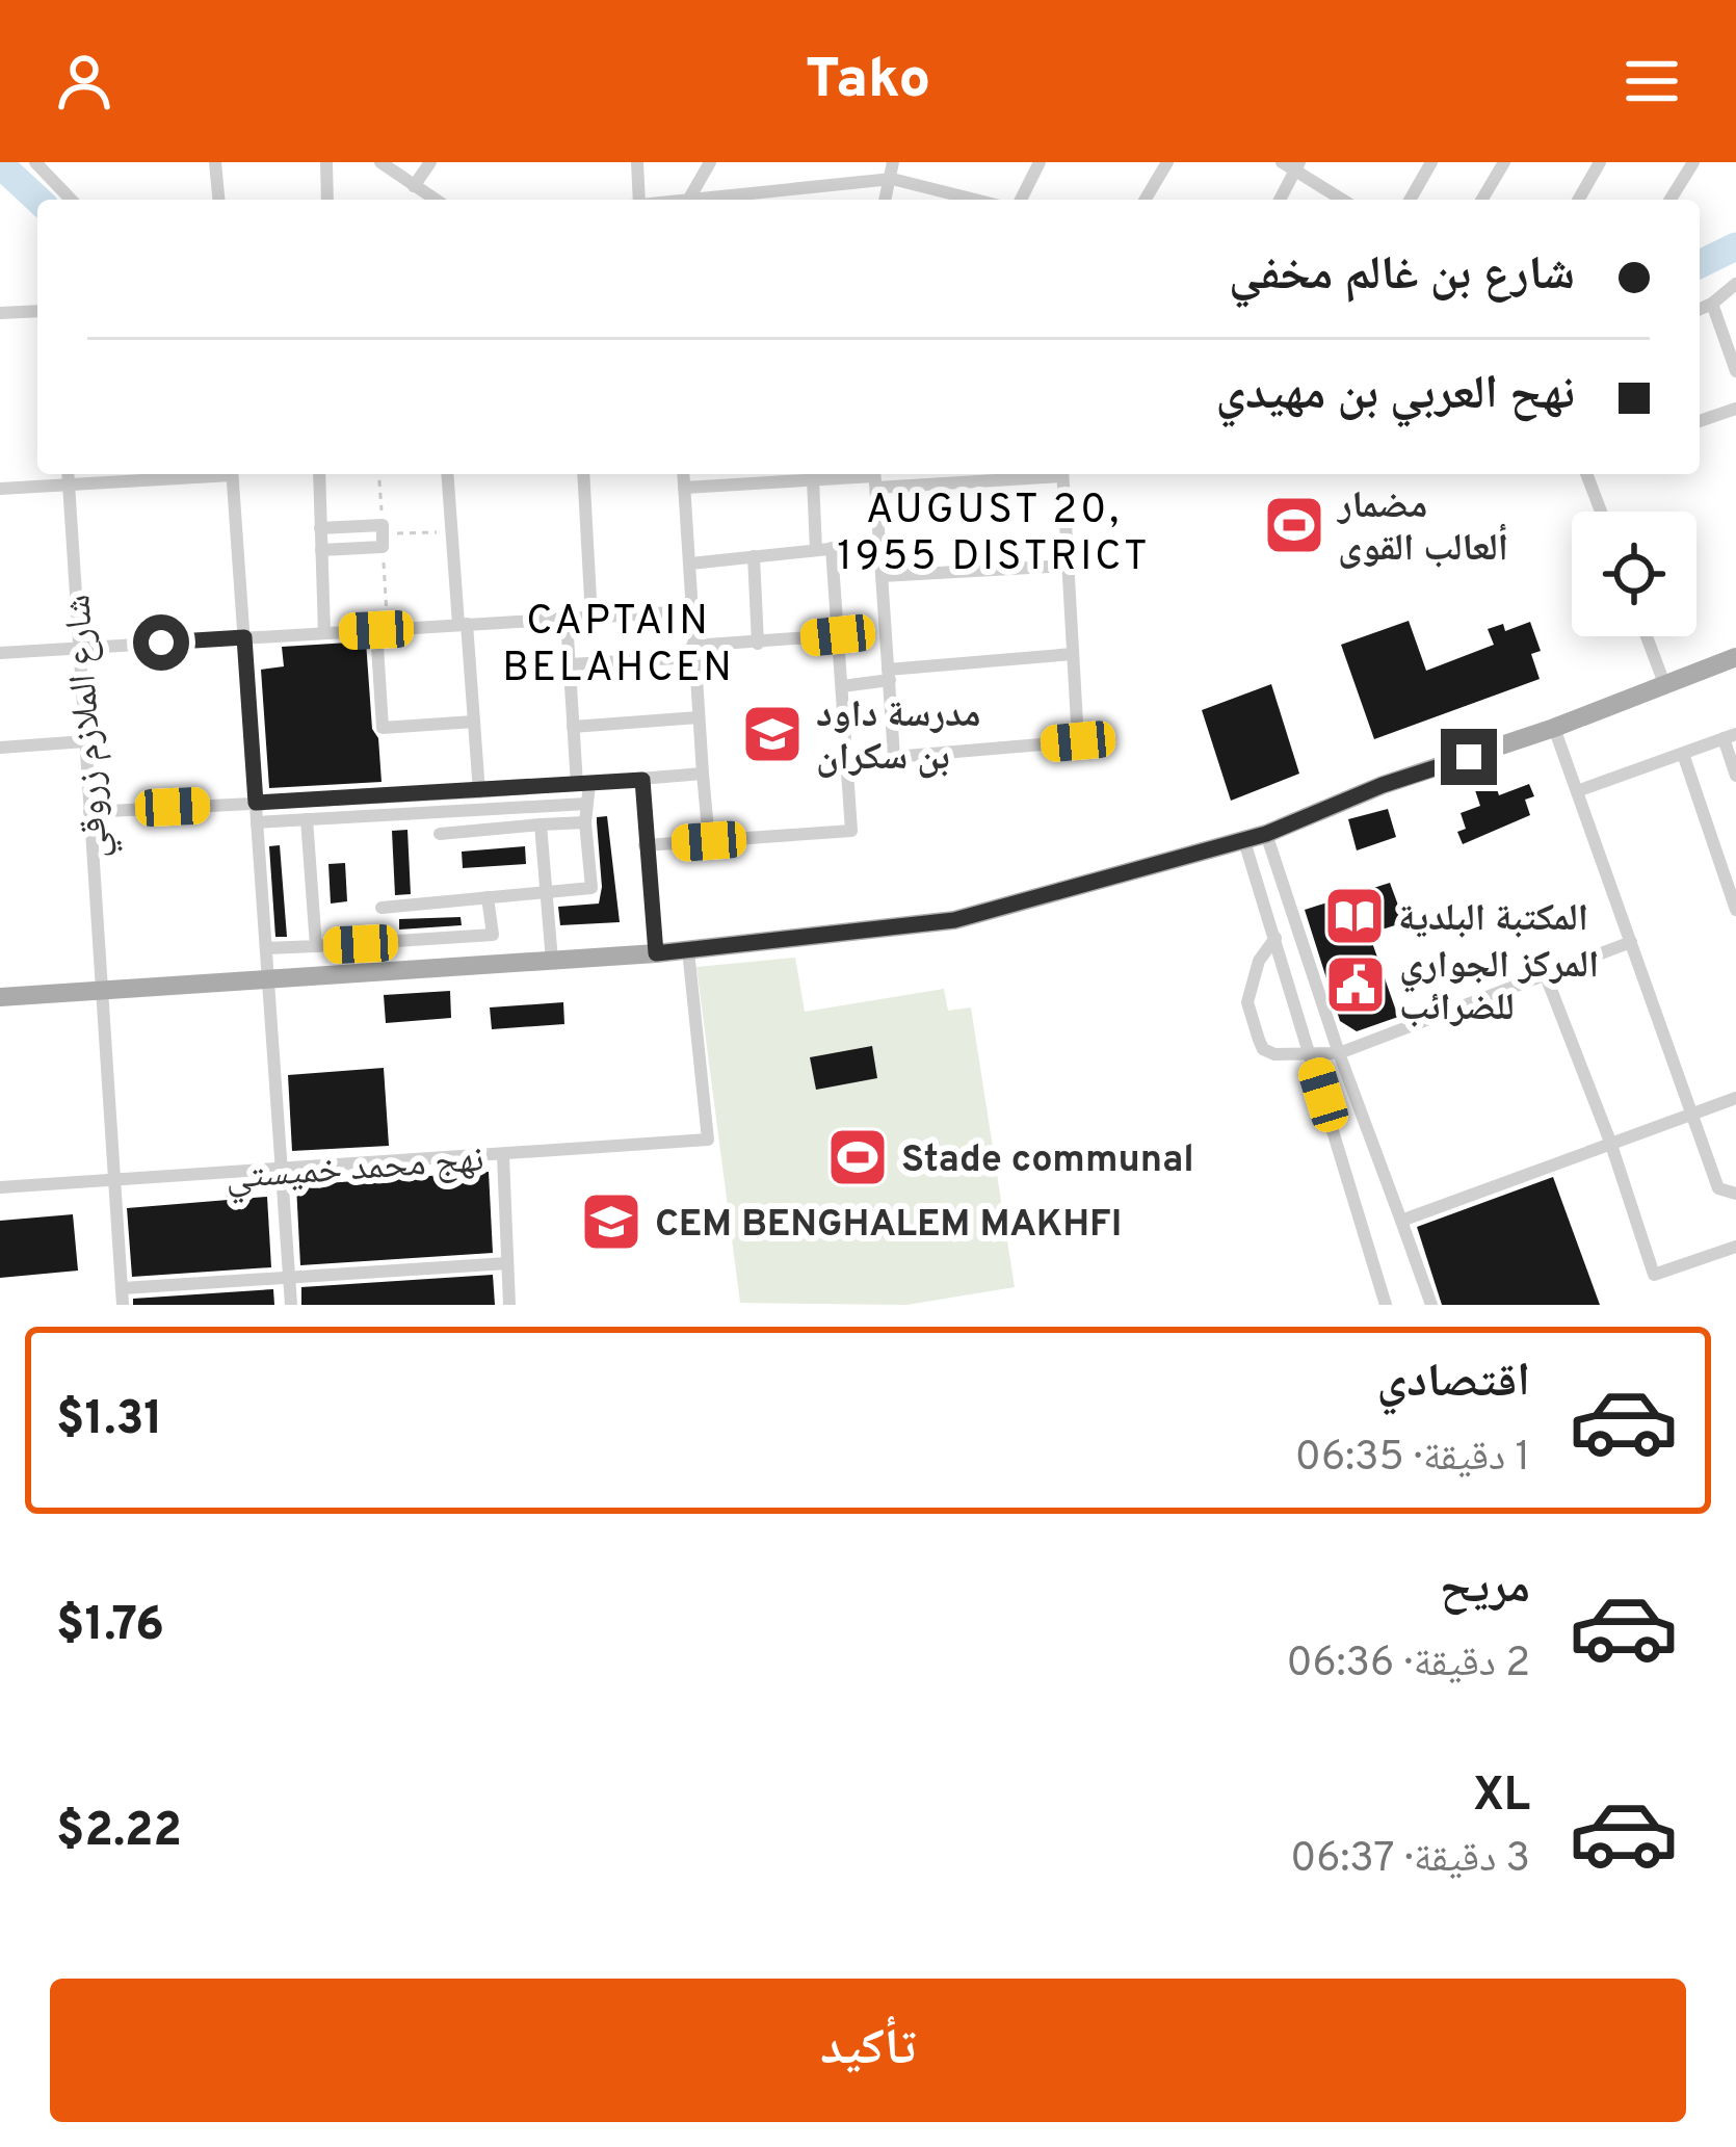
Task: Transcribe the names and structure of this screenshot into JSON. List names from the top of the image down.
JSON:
{
  "streets": {
    "street": ["شارع الملازم زروقي", "نهج محمد خميستي"]
  },
  "crossings": [
    ["شارع الملازم زروقي", "نهج محمد خميستي"]
  ],
  "districts": ["AUGUST 20, 1955 DISTRICT", "CAPTAIN BELAHCEN"],
  "places": {
    "sports": ["مضمار ألعالب القوى", "Stade communal"],
    "school or university": ["مدرسة داود بن سكران", "CEM BENGHALEM MAKHFI"],
    "library": ["المكتبة البلدية"],
    "public building": ["المركز الجواري للضرائب"]
  },
  "page": {
    "header": "Tako",
    "banner": ["شارع بن غالم مخفي", "نهح العربي بن مهيدي"],
    "list": [
      {
        "name": "اقتصادي",
        "note": "1 دقيقة · 06:35",
        "value": "$1.31"
      },
      {
        "name": "مريح",
        "note": "2 دقيقة · 06:36",
        "value": "$1.76"
      },
      {
        "name": "XL",
        "note": "3 دقيقة · 06:37",
        "value": "$2.22"
      }
    ],
    "buttons": "تأكيد"
  }
}
